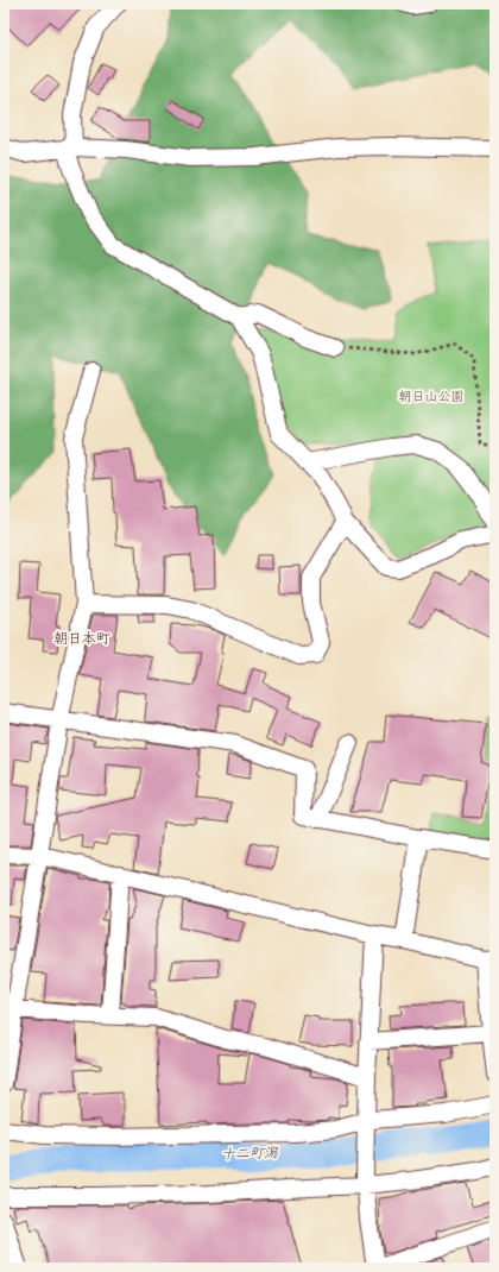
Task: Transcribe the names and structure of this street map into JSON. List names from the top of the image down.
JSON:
{
  "districts": ["朝日本町"],
  "water": ["十二町潟"],
  "parks": ["朝日山公園"]
}
